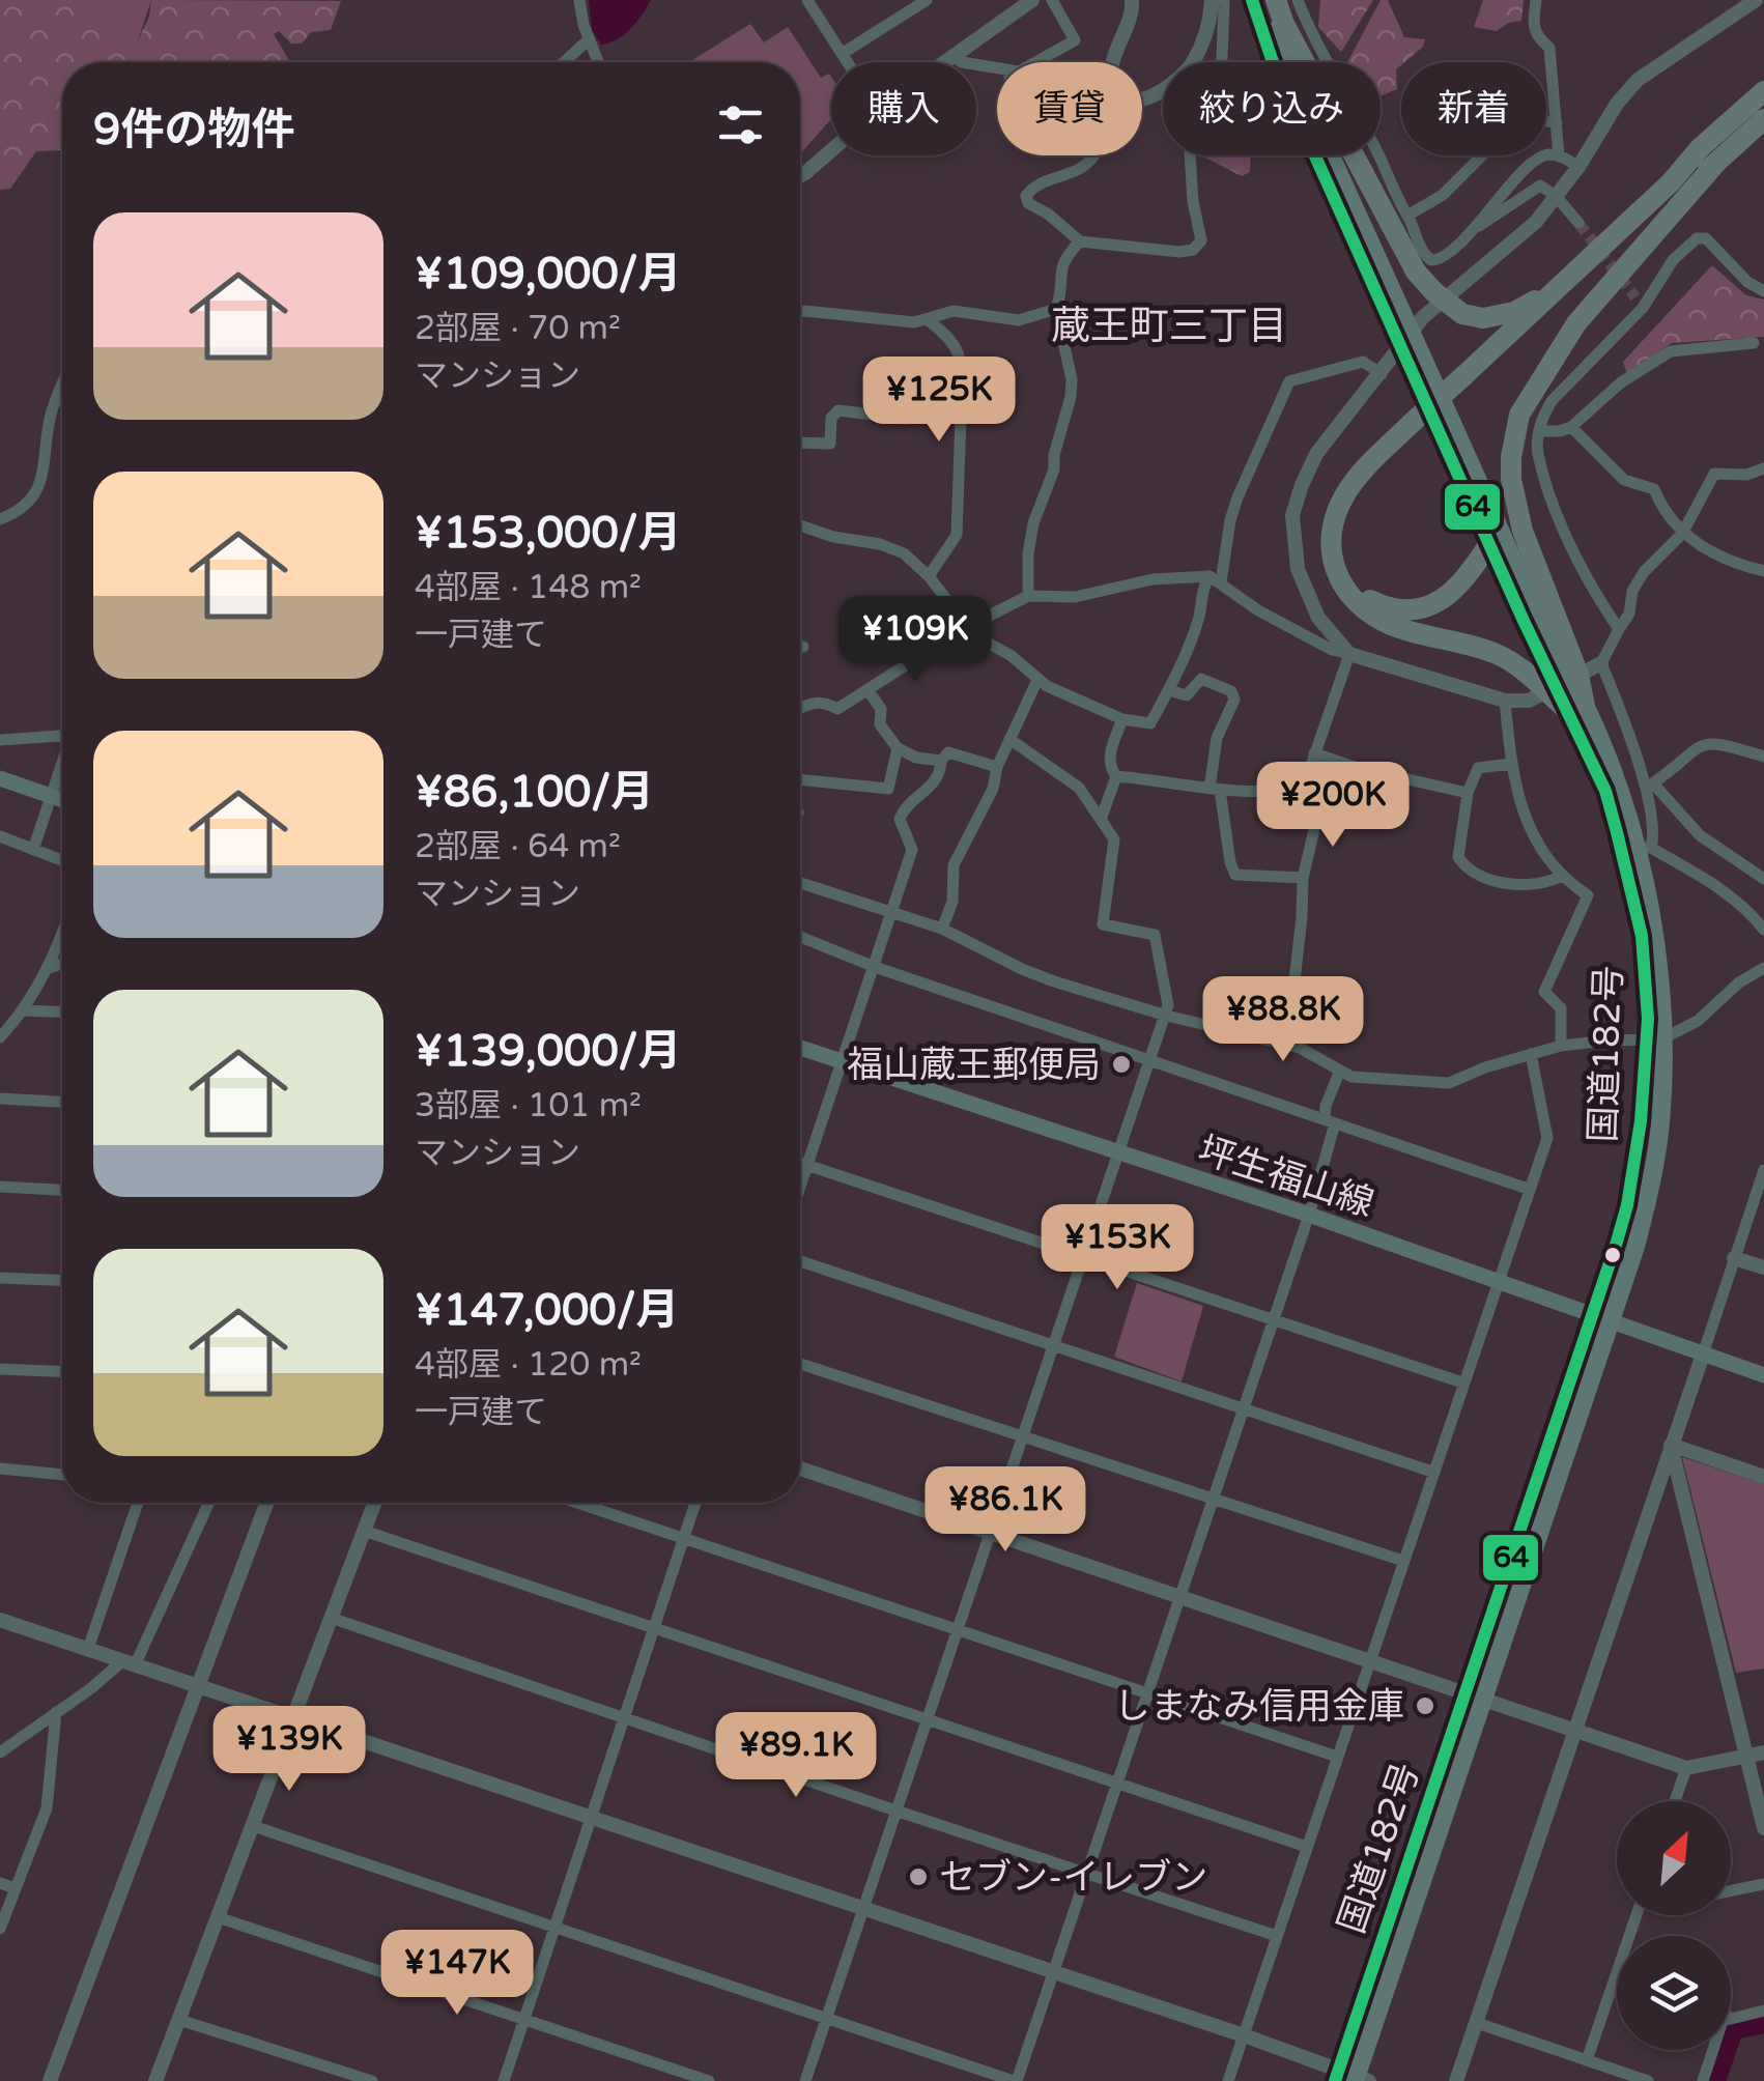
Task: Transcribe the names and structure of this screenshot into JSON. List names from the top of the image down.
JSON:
{
  "streets": {
    "highway": ["国道182号"],
    "main road": ["坪生福山線"]
  },
  "crossings": [
    ["国道182号", "坪生福山線"]
  ],
  "districts": ["蔵王町三丁目"],
  "places": ["福山蔵王郵便局", "しまなみ信用金庫", "セブン-イレブン"],
  "lines": ["transit line 64"],
  "north": "top right",
  "page": {
    "chip": [
      "購入",
      "賃貸",
      "絞り込み",
      "新着"
    ],
    "heading": "9件の物件",
    "list": [
      {
        "name": "¥109,000/月",
        "note": "2部屋 · 70 m² · マンション"
      },
      {
        "name": "¥153,000/月",
        "note": "4部屋 · 148 m² · 一戸建て"
      },
      {
        "name": "¥86,100/月",
        "note": "2部屋 · 64 m² · マンション"
      },
      {
        "name": "¥139,000/月",
        "note": "3部屋 · 101 m² · マンション"
      },
      {
        "name": "¥147,000/月",
        "note": "4部屋 · 120 m² · 一戸建て"
      }
    ],
    "price": [
      "¥125K",
      "¥109K",
      "¥200K",
      "¥88.8K",
      "¥153K",
      "¥86.1K",
      "¥139K",
      "¥89.1K",
      "¥147K"
    ]
  }
}
